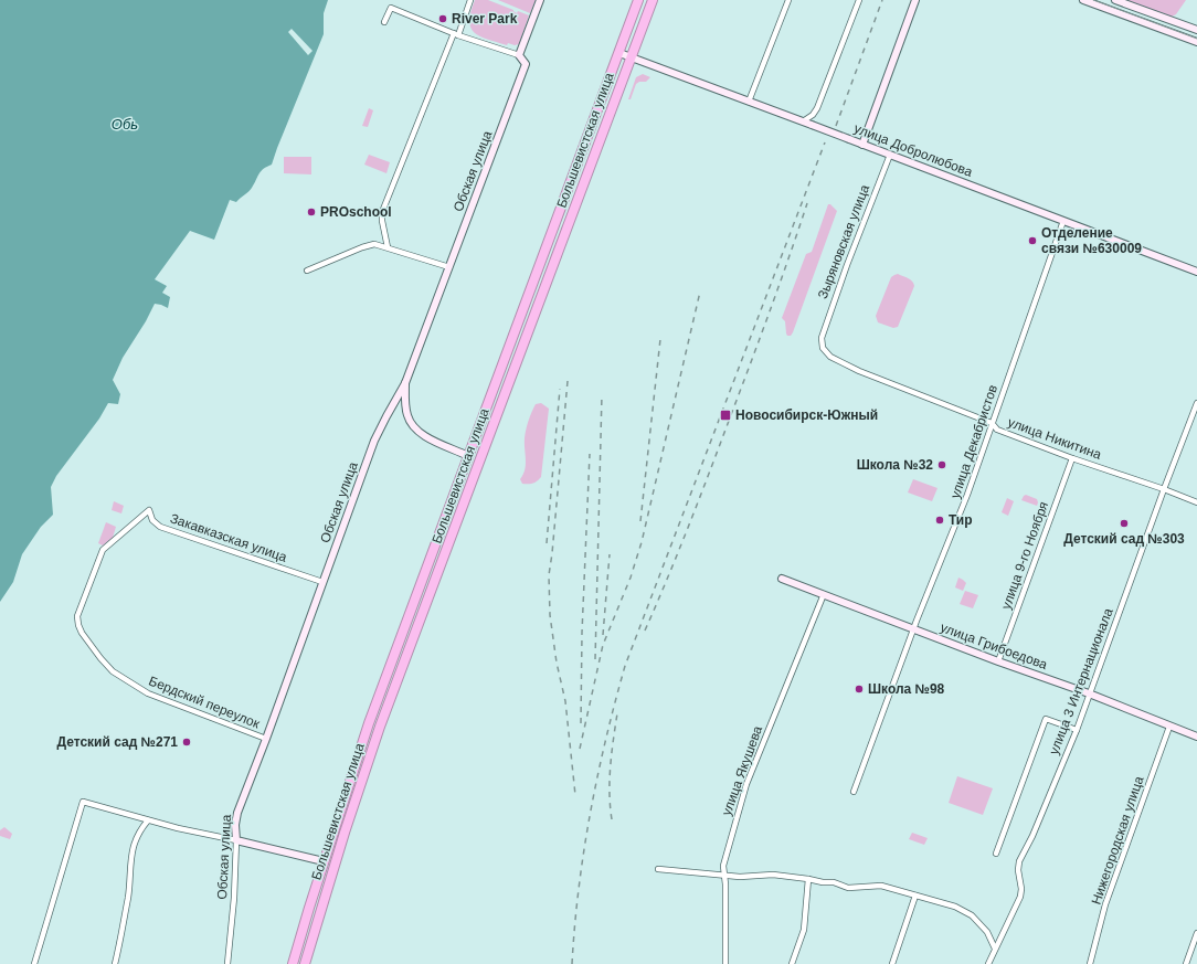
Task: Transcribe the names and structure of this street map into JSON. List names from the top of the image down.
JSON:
{
  "streets": {
    "highway": ["Большевистская улица"],
    "street": [
      "улица Добролюбова",
      "Обская улица",
      "Зыряновская улица",
      "улица Никитина",
      "улица Декабристов",
      "Закавказская улица",
      "улица 9-го Ноября",
      "улица Грибоедова",
      "улица 3 Интернационала",
      "Бердский переулок",
      "улица Якушева",
      "Нижегородская улица"
    ]
  },
  "crossings": [
    ["Большевистская улица", "улица Добролюбова"],
    ["улица Добролюбова", "Зыряновская улица"],
    ["улица Добролюбова", "улица Декабристов"],
    ["Обская улица", "Закавказская улица"],
    ["Обская улица", "Бердский переулок"],
    ["Зыряновская улица", "улица Никитина"],
    ["улица Никитина", "улица Декабристов"],
    ["улица Никитина", "улица 9-го Ноября"],
    ["улица Никитина", "улица 3 Интернационала"],
    ["улица Декабристов", "улица Грибоедова"],
    ["Закавказская улица", "Бердский переулок"],
    ["улица 9-го Ноября", "улица Грибоедова"],
    ["улица Грибоедова", "улица 3 Интернационала"],
    ["улица Грибоедова", "улица Якушева"],
    ["улица Грибоедова", "Нижегородская улица"]
  ],
  "water": ["Обь"],
  "places": {
    "other": [
      "River Park",
      "PROschool",
      "Отделение связи №630009",
      "Школа №32",
      "Тир",
      "Детский сад №303",
      "Школа №98",
      "Детский сад №271"
    ],
    "transit": ["Новосибирск-Южный"]
  }
}
